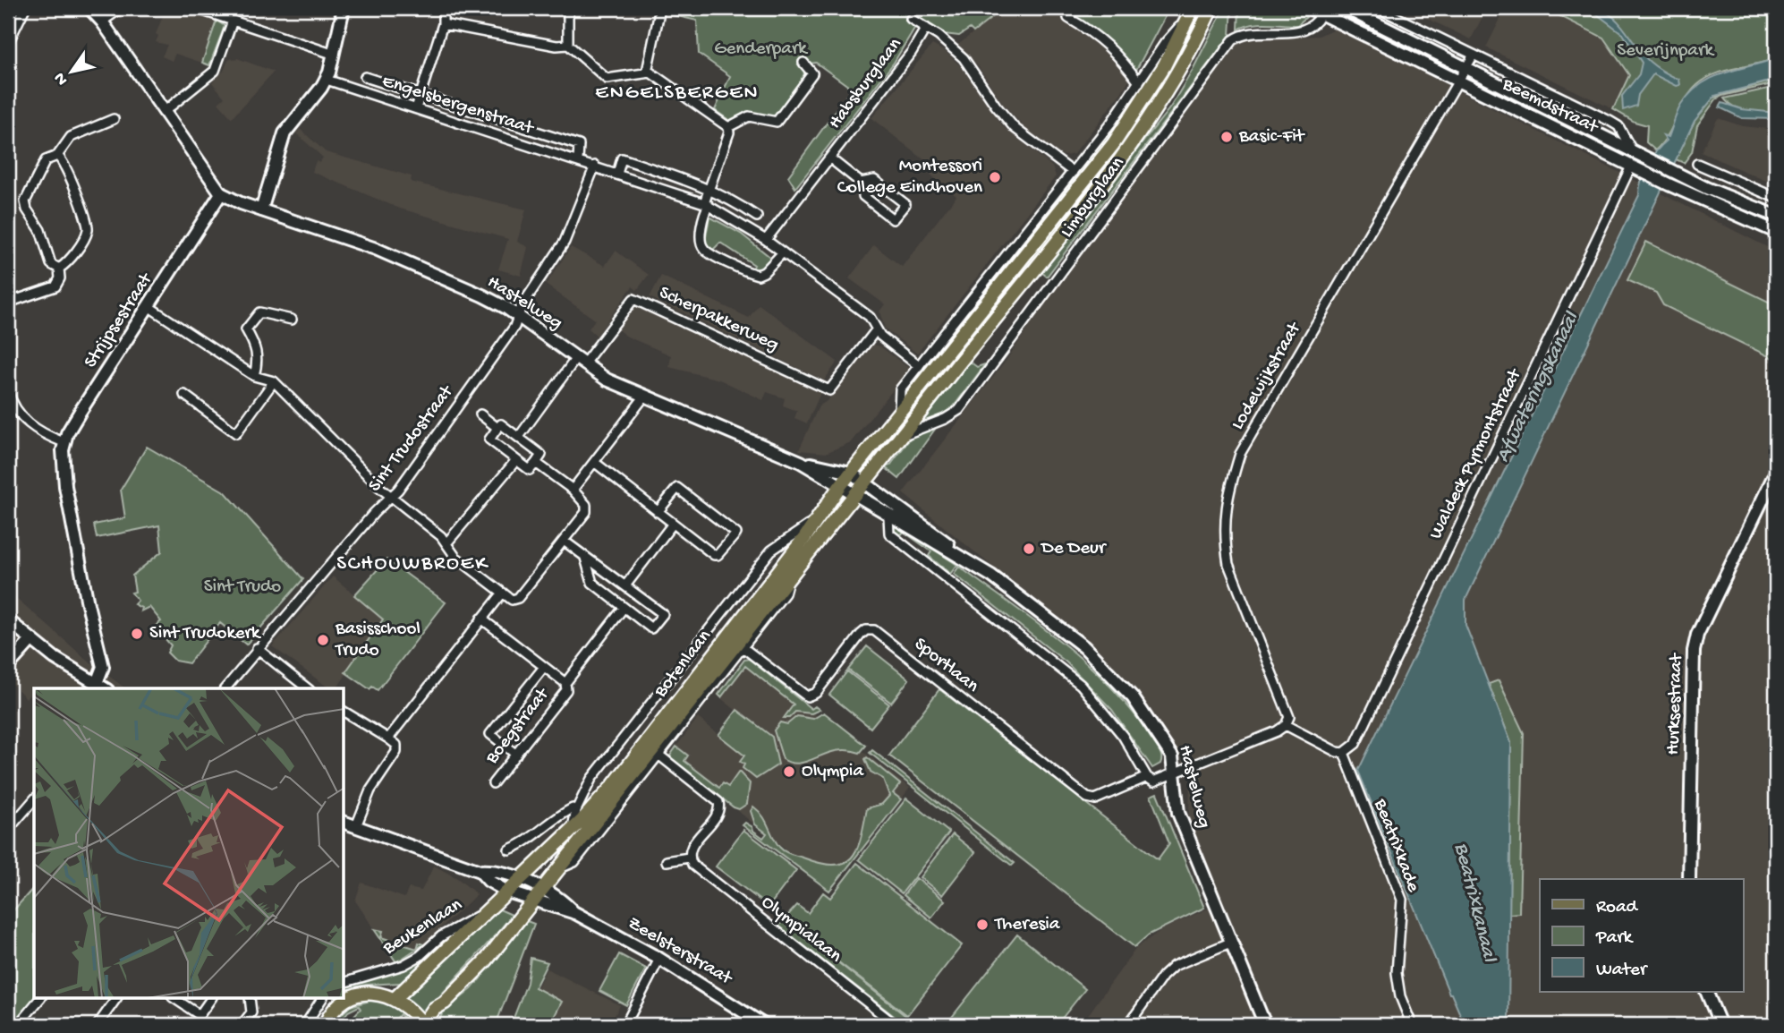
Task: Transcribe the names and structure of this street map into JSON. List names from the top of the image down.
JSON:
{
  "streets": {
    "main road": ["Limburglaan", "Botenlaan", "Beukenlaan"],
    "street": [
      "Habsburglaan",
      "Engelsbergenstraat",
      "Beemdstraat",
      "Hastelweg",
      "Scherpakkerweg",
      "Strijpsestraat",
      "Lodewijkstraat",
      "Sint Trudostraat",
      "Waldeck Pyrmontstraat",
      "Sportlaan",
      "Hurksestraat",
      "Boegstraat",
      "Beatrixkade",
      "Olympialaan",
      "Zeelsterstraat"
    ]
  },
  "crossings": [
    ["Habsburglaan", "Engelsbergenstraat"],
    ["Engelsbergenstraat", "Limburglaan"],
    ["Engelsbergenstraat", "Scherpakkerweg"],
    ["Engelsbergenstraat", "Sint Trudostraat"],
    ["Beemdstraat", "Limburglaan"],
    ["Beemdstraat", "Lodewijkstraat"],
    ["Beemdstraat", "Waldeck Pyrmontstraat"],
    ["Limburglaan", "Hastelweg"],
    ["Limburglaan", "Botenlaan"],
    ["Hastelweg", "Scherpakkerweg"],
    ["Hastelweg", "Strijpsestraat"],
    ["Hastelweg", "Sint Trudostraat"],
    ["Hastelweg", "Botenlaan"],
    ["Hastelweg", "Sportlaan"],
    ["Lodewijkstraat", "Sportlaan"],
    ["Waldeck Pyrmontstraat", "Beatrixkade"],
    ["Botenlaan", "Sportlaan"],
    ["Botenlaan", "Beukenlaan"],
    ["Botenlaan", "Zeelsterstraat"],
    ["Beukenlaan", "Zeelsterstraat"]
  ],
  "districts": ["ENGELSBERGEN", "SCHOUWBROEK"],
  "water": ["Afwateringskanaal", "Beatrixkanaal"],
  "parks": ["Genderpark", "Severijnpark", "Sint Trudo"],
  "places": [
    "Basic-Fit",
    "Montessori College Eindhoven",
    "De Deur",
    "Sint Trudokerk",
    "Basisschool Trudo",
    "Olympia",
    "Theresia"
  ],
  "legend": ["Road", "Park", "Water"],
  "north": "bottom left"
}
